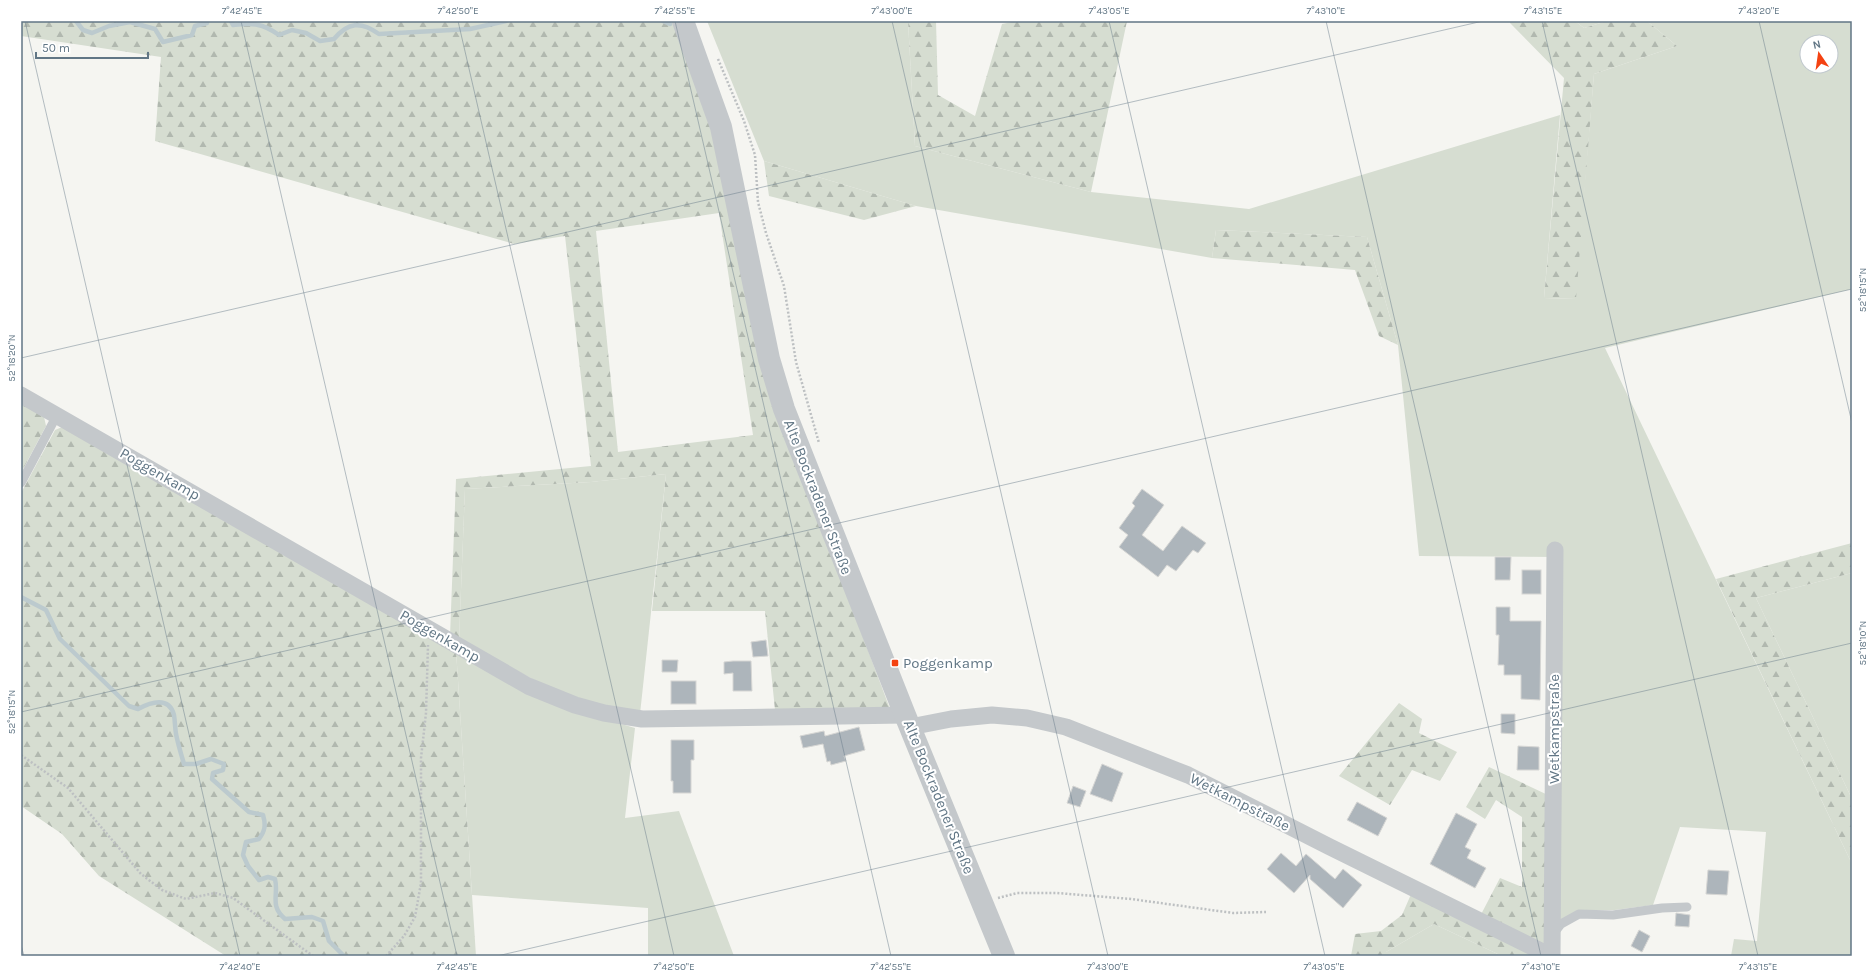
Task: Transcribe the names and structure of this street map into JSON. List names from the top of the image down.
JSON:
{
  "streets": {
    "street": ["Poggenkamp", "Alte Bockradener Straße", "Wetkampstraße"]
  },
  "crossings": [
    ["Poggenkamp", "Alte Bockradener Straße"],
    ["Poggenkamp", "Wetkampstraße"],
    ["Alte Bockradener Straße", "Wetkampstraße"]
  ],
  "places": {
    "transit": ["Poggenkamp"]
  },
  "scale_bar": "50 m",
  "north": "top",
  "coordinates": [
    "7°42'45\"E",
    "7°42'50\"E",
    "7°42'55\"E",
    "7°43'00\"E",
    "7°43'05\"E",
    "7°43'10\"E",
    "7°43'15\"E",
    "7°43'20\"E",
    "52°18'15\"N",
    "52°18'20\"N",
    "52°18'10\"N",
    "7°42'40\"E"
  ]
}
